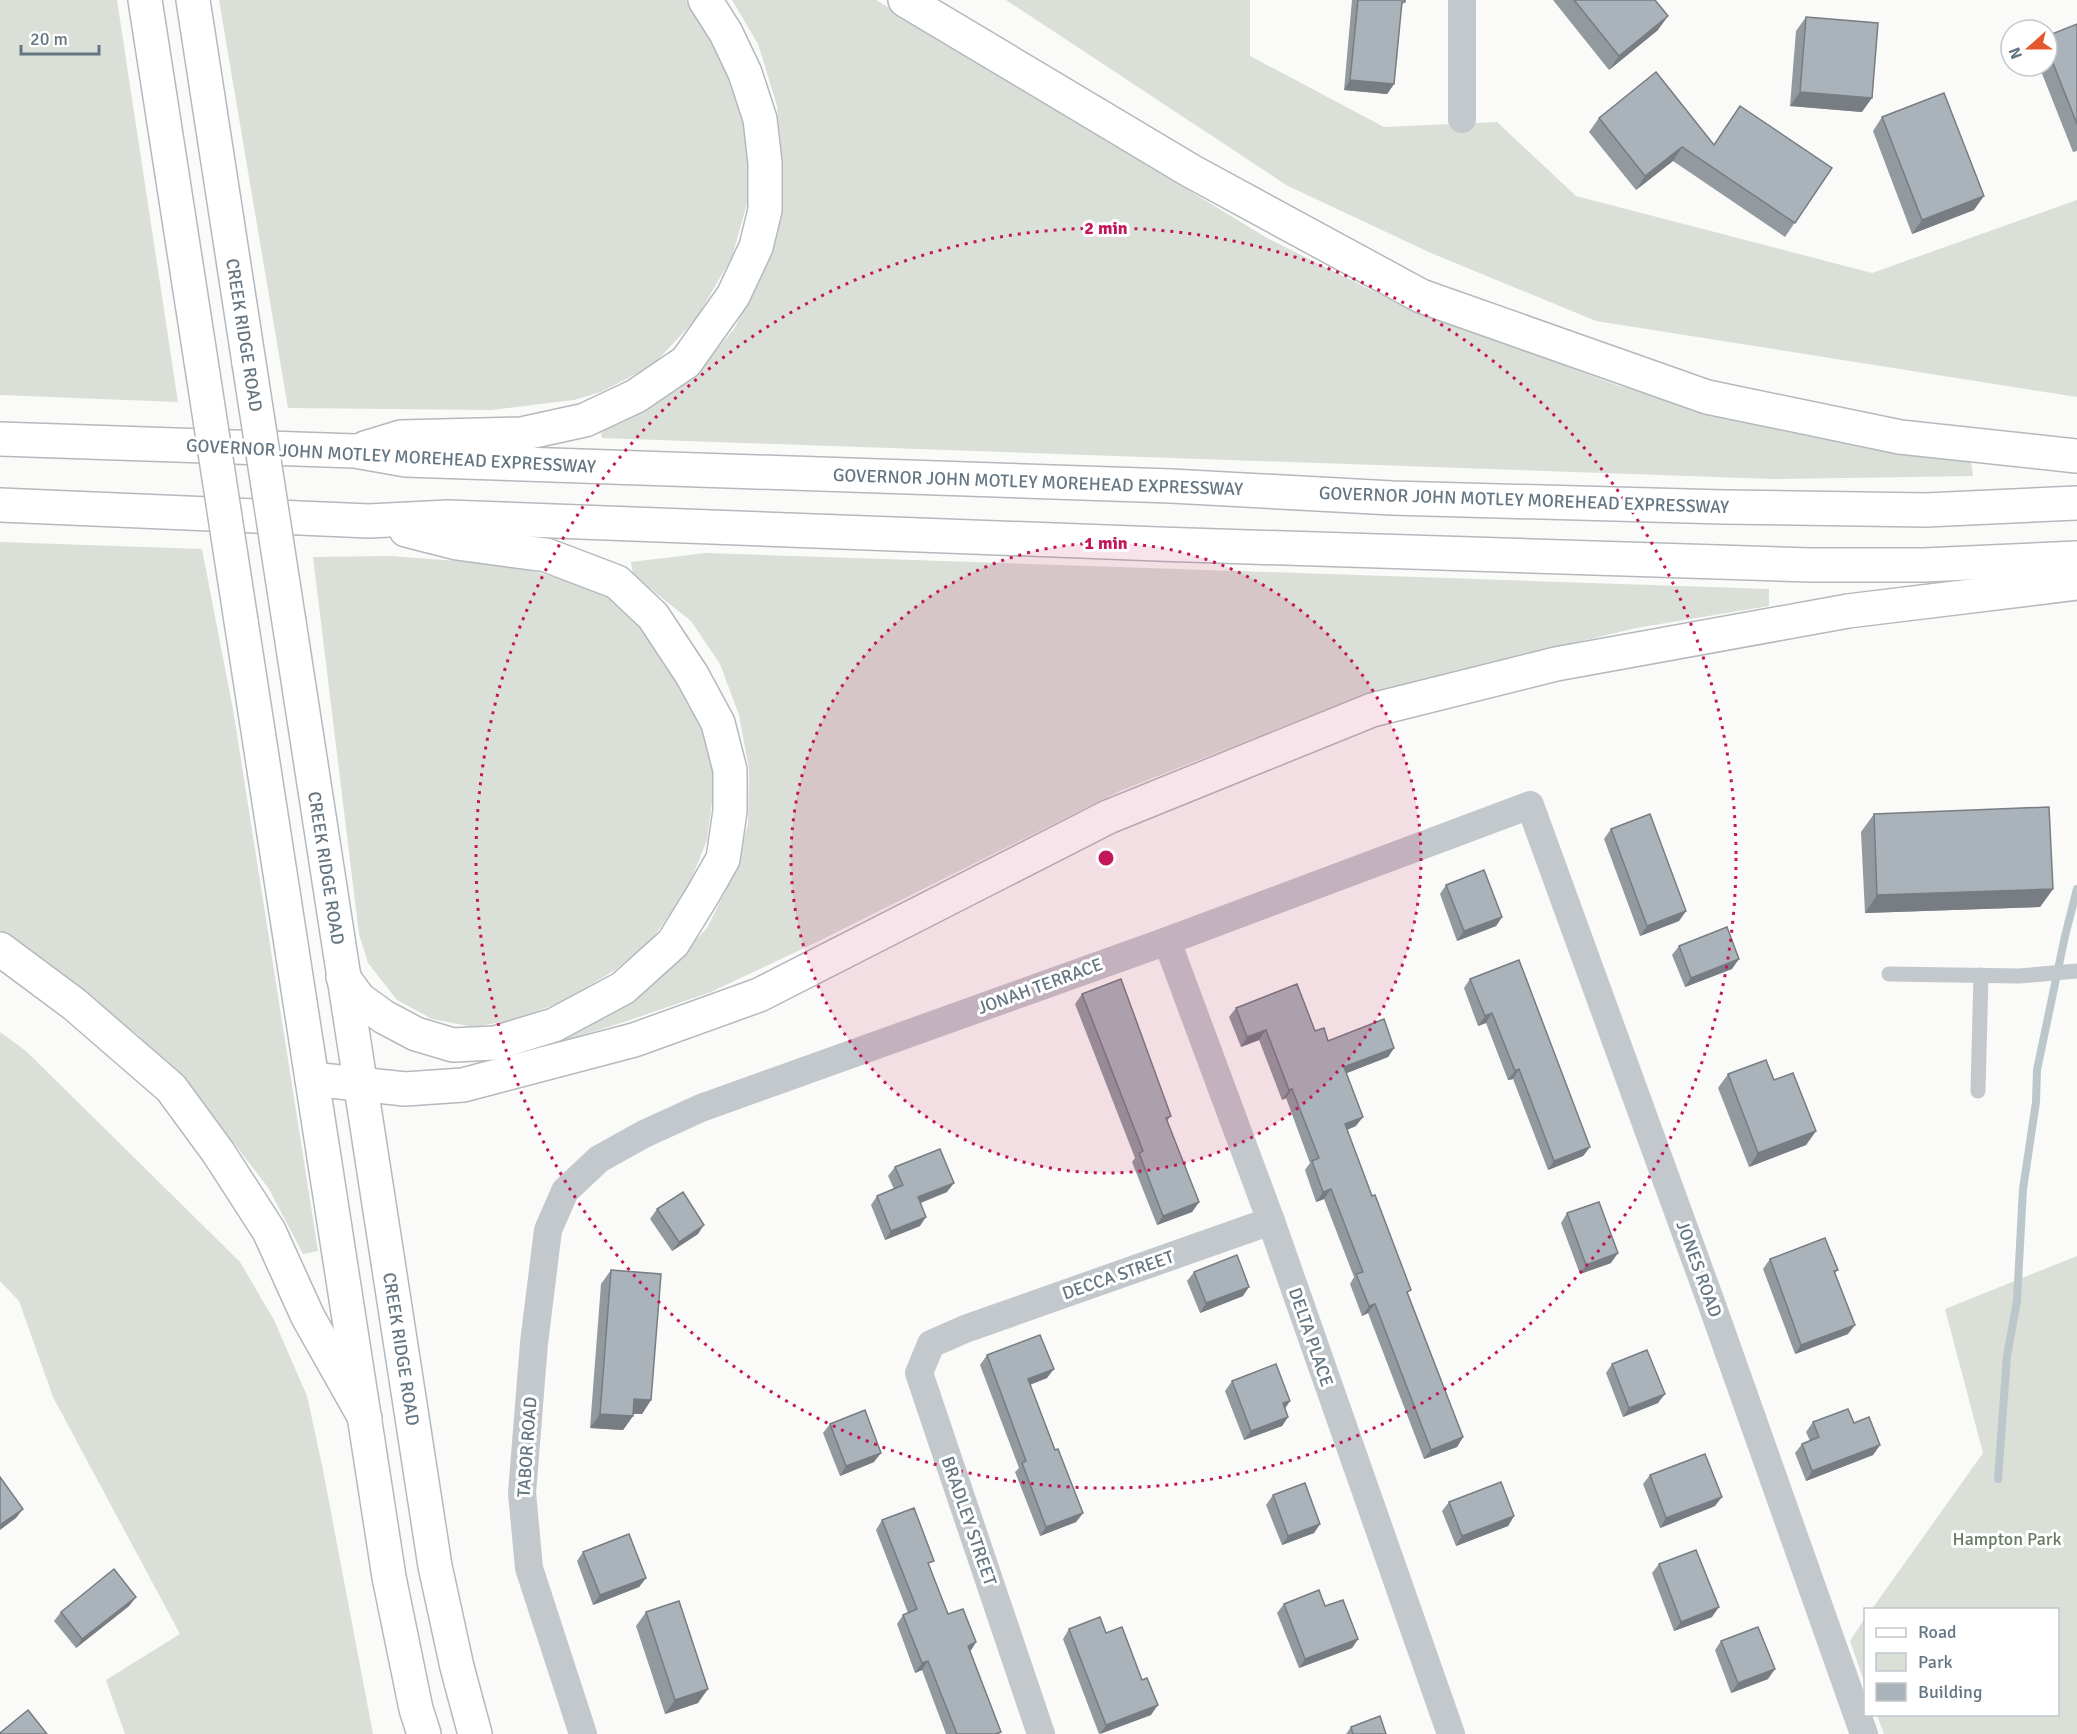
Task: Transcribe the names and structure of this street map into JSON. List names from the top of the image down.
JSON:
{
  "streets": {
    "main road": ["CREEK RIDGE ROAD", "GOVERNOR JOHN MOTLEY MOREHEAD EXPRESSWAY"],
    "street": [
      "JONAH TERRACE",
      "JONES ROAD",
      "DECCA STREET",
      "DELTA PLACE",
      "TABOR ROAD",
      "BRADLEY STREET"
    ]
  },
  "crossings": [
    ["JONAH TERRACE", "JONES ROAD"],
    ["JONAH TERRACE", "DELTA PLACE"],
    ["JONAH TERRACE", "TABOR ROAD"],
    ["DECCA STREET", "DELTA PLACE"],
    ["DECCA STREET", "BRADLEY STREET"]
  ],
  "parks": ["Hampton Park"],
  "legend": ["Road", "Park", "Building"],
  "scale_bar": "20 m",
  "north": "left",
  "rings": ["2 min", "1 min"]
}
